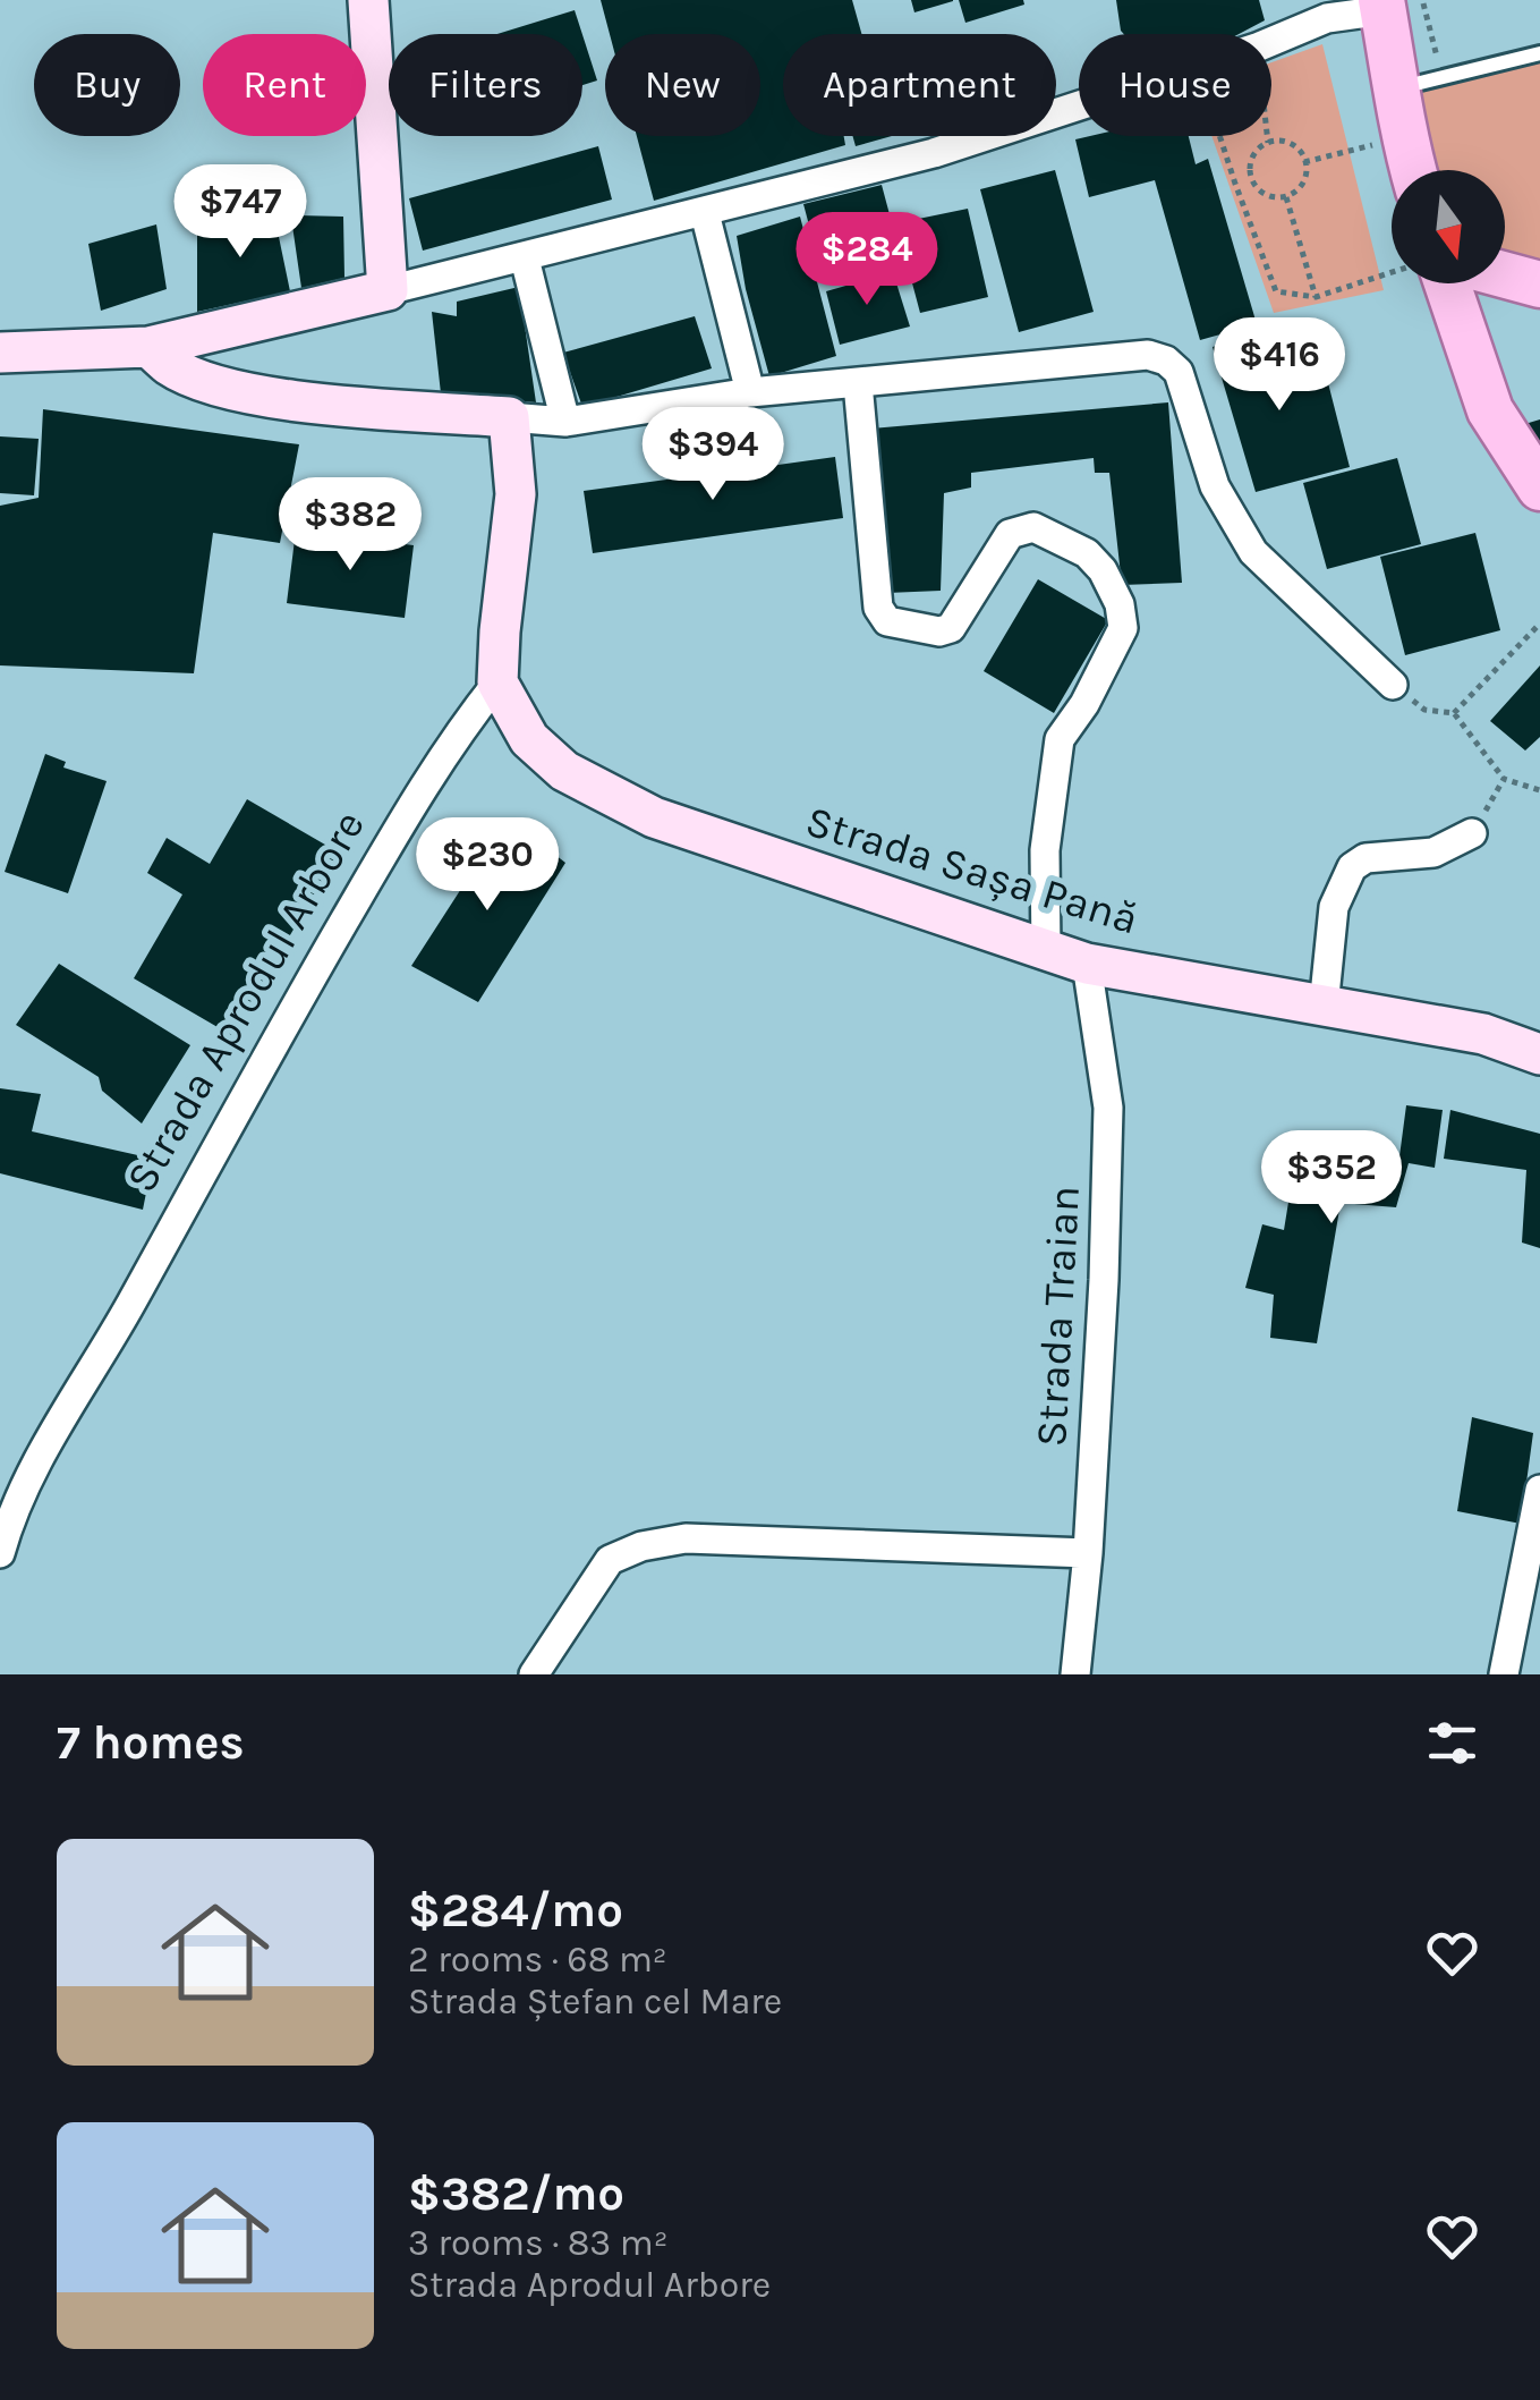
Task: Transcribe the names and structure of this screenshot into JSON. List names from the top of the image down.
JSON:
{
  "streets": {
    "street": ["Strada Sașa Pană", "Strada Aprodul Arbore", "Strada Traian"]
  },
  "crossings": [
    ["Strada Sașa Pană", "Strada Aprodul Arbore"],
    ["Strada Sașa Pană", "Strada Traian"]
  ],
  "north": "bottom",
  "page": {
    "chip": [
      "Buy",
      "Rent",
      "Filters",
      "New",
      "Apartment",
      "House"
    ],
    "price": [
      "$747",
      "$284",
      "$416",
      "$394",
      "$382",
      "$230",
      "$352"
    ],
    "heading": "7 homes",
    "list": [
      {
        "name": "$284/mo",
        "note": "2 rooms · 68 m² · Strada Ștefan cel Mare"
      },
      {
        "name": "$382/mo",
        "note": "3 rooms · 83 m² · Strada Aprodul Arbore"
      }
    ]
  }
}
